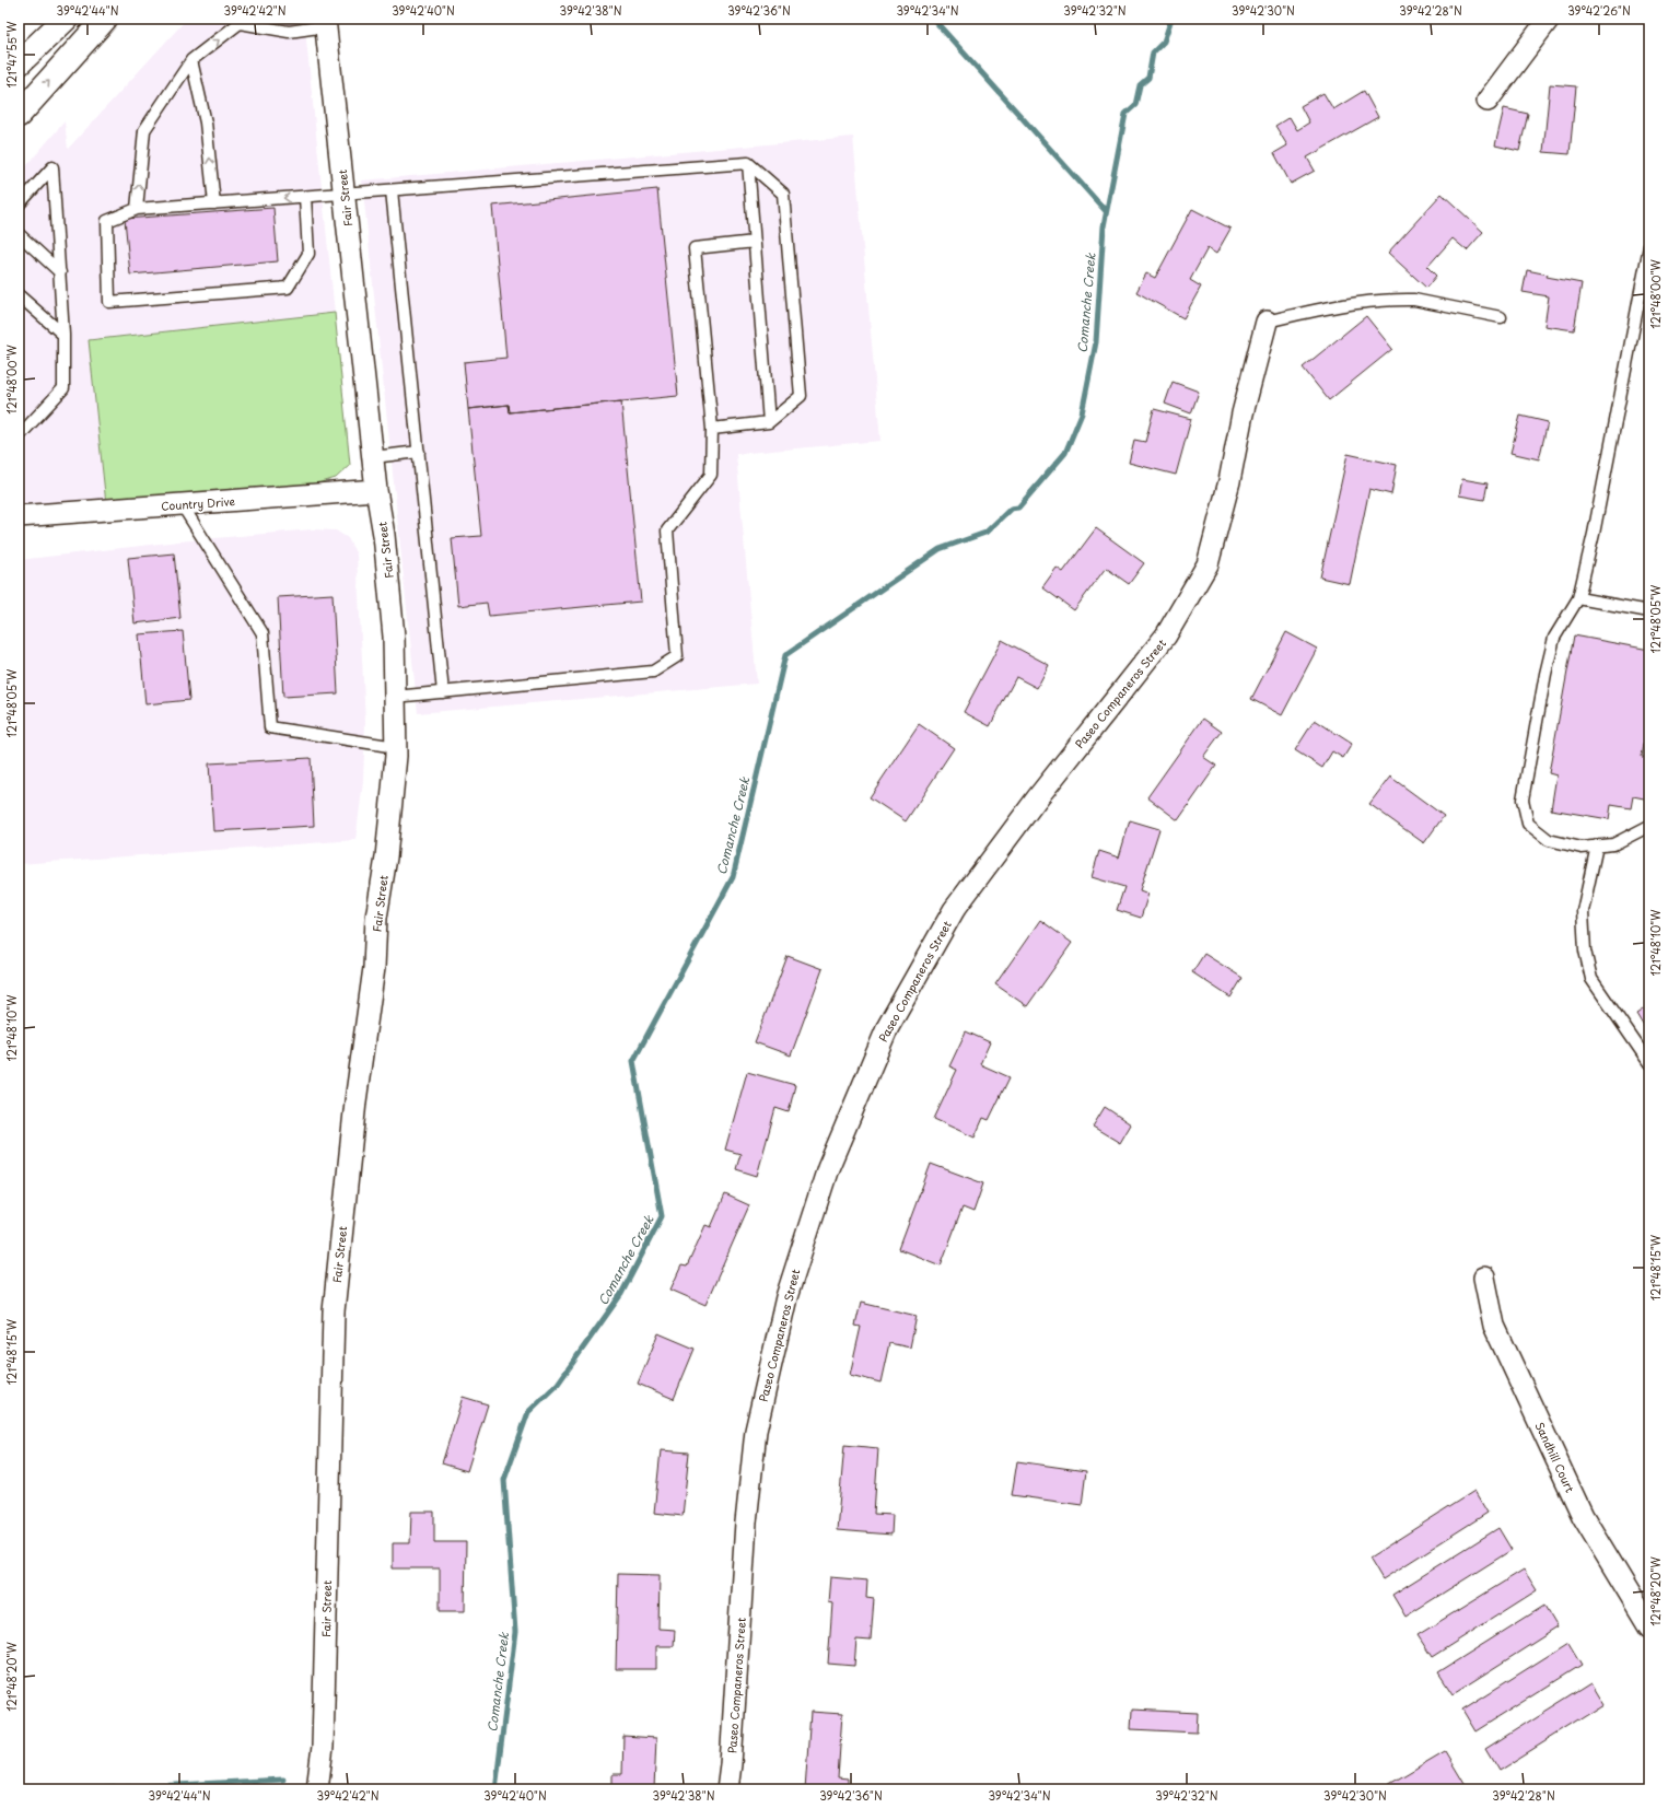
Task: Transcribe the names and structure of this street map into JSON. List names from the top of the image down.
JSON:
{
  "streets": {
    "street": [
      "Fair Street",
      "Country Drive",
      "Paseo Companeros Street",
      "Sandhill Court"
    ]
  },
  "crossings": [
    ["Fair Street", "Country Drive"]
  ],
  "water": ["Comanche Creek"],
  "coordinates": [
    "39°42'44\"N",
    "39°42'42\"N",
    "39°42'40\"N",
    "39°42'38\"N",
    "39°42'36\"N",
    "39°42'34\"N",
    "39°42'32\"N",
    "39°42'30\"N",
    "39°42'28\"N",
    "39°42'26\"N",
    "121°47'55\"W",
    "121°48'00\"W",
    "121°48'05\"W",
    "121°48'10\"W",
    "121°48'15\"W",
    "121°48'20\"W"
  ]
}
